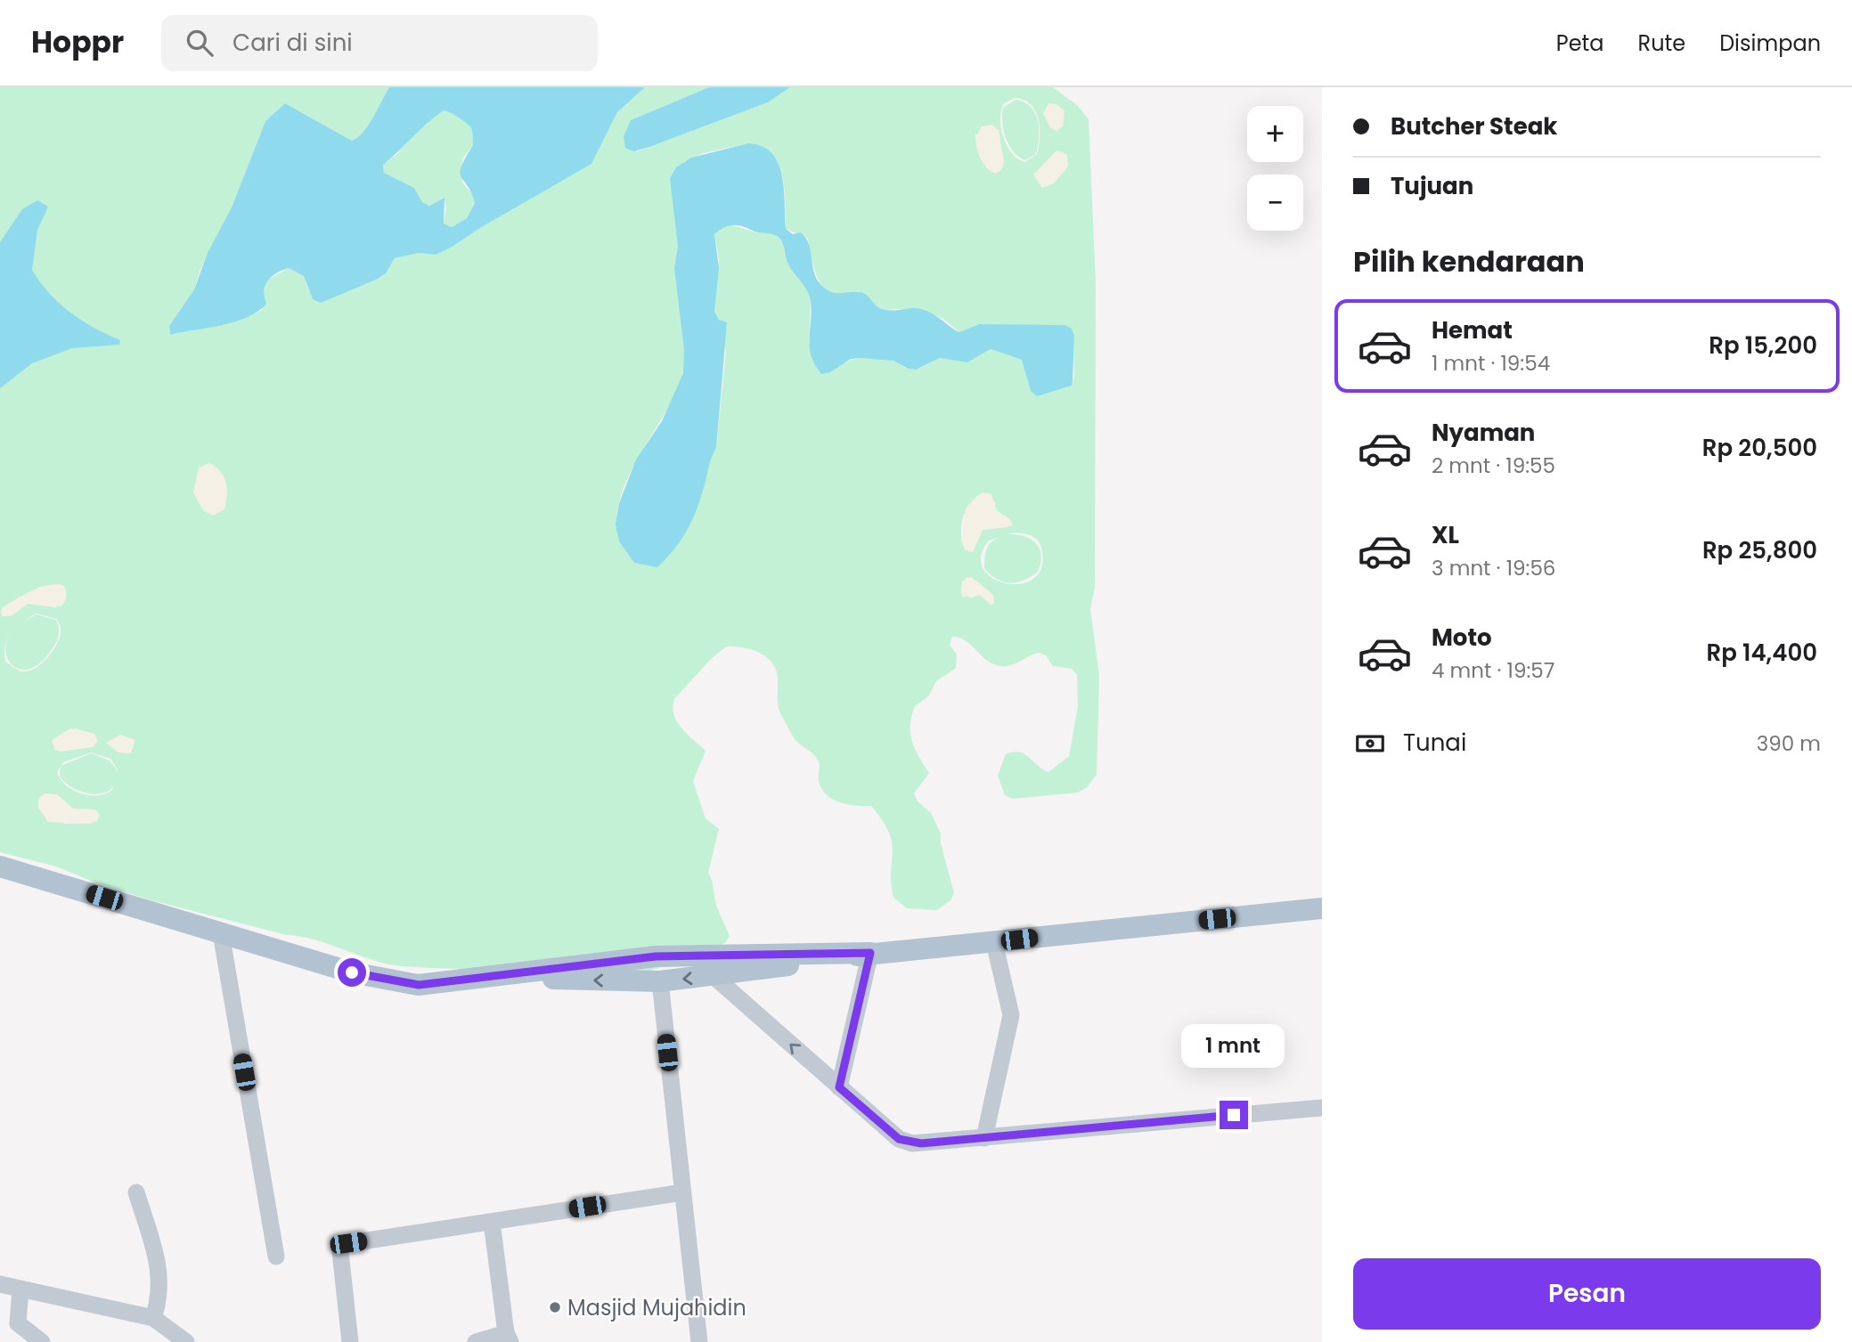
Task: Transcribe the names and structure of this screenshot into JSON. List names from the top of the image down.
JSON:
{
  "places": ["Masjid Mujahidin"],
  "page": {
    "header": "Hoppr",
    "search": "Cari di sini",
    "nav": ["Peta", "Rute", "Disimpan"],
    "banner": ["Butcher Steak", "Tujuan"],
    "map_buttons": ["+", "−"],
    "heading": "Pilih kendaraan",
    "list": [
      {
        "name": "Hemat",
        "note": "1 mnt · 19:54",
        "value": "Rp 15,200"
      },
      {
        "name": "Nyaman",
        "note": "2 mnt · 19:55",
        "value": "Rp 20,500"
      },
      {
        "name": "XL",
        "note": "3 mnt · 19:56",
        "value": "Rp 25,800"
      },
      {
        "name": "Moto",
        "note": "4 mnt · 19:57",
        "value": "Rp 14,400"
      }
    ],
    "pay": ["Tunai", "390 m"],
    "bubble": "1 mnt",
    "buttons": "Pesan"
  }
}
